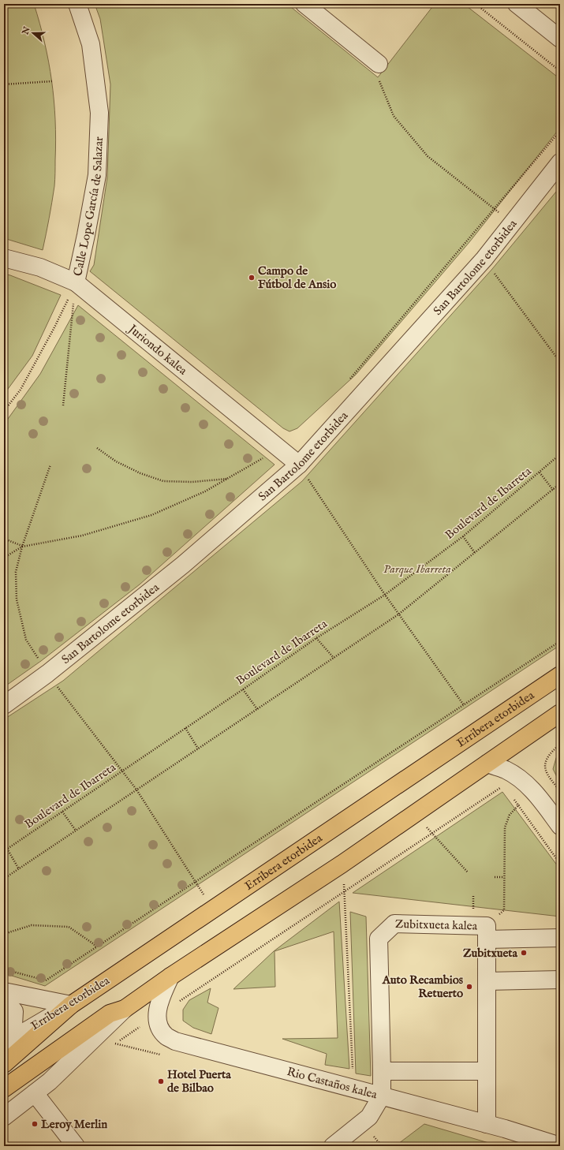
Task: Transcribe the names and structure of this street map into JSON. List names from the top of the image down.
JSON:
{
  "streets": {
    "main road": ["Erribera etorbidea"],
    "street": [
      "Calle Lope García de Salazar",
      "San Bartolome etorbidea",
      "Juriondo kalea",
      "Zubitxueta kalea",
      "Rio Castaños kalea"
    ],
    "path": ["Boulevard de Ibarreta"]
  },
  "crossings": [
    ["Calle Lope García de Salazar", "Juriondo kalea"],
    ["San Bartolome etorbidea", "Juriondo kalea"],
    ["Zubitxueta kalea", "Rio Castaños kalea"]
  ],
  "parks": ["Parque Ibarreta"],
  "places": [
    "Campo de Fútbol de Ansio",
    "Zubitxueta",
    "Auto Recambios Retuerto",
    "Hotel Puerta de Bilbao",
    "Leroy Merlin"
  ],
  "north": "left"
}
